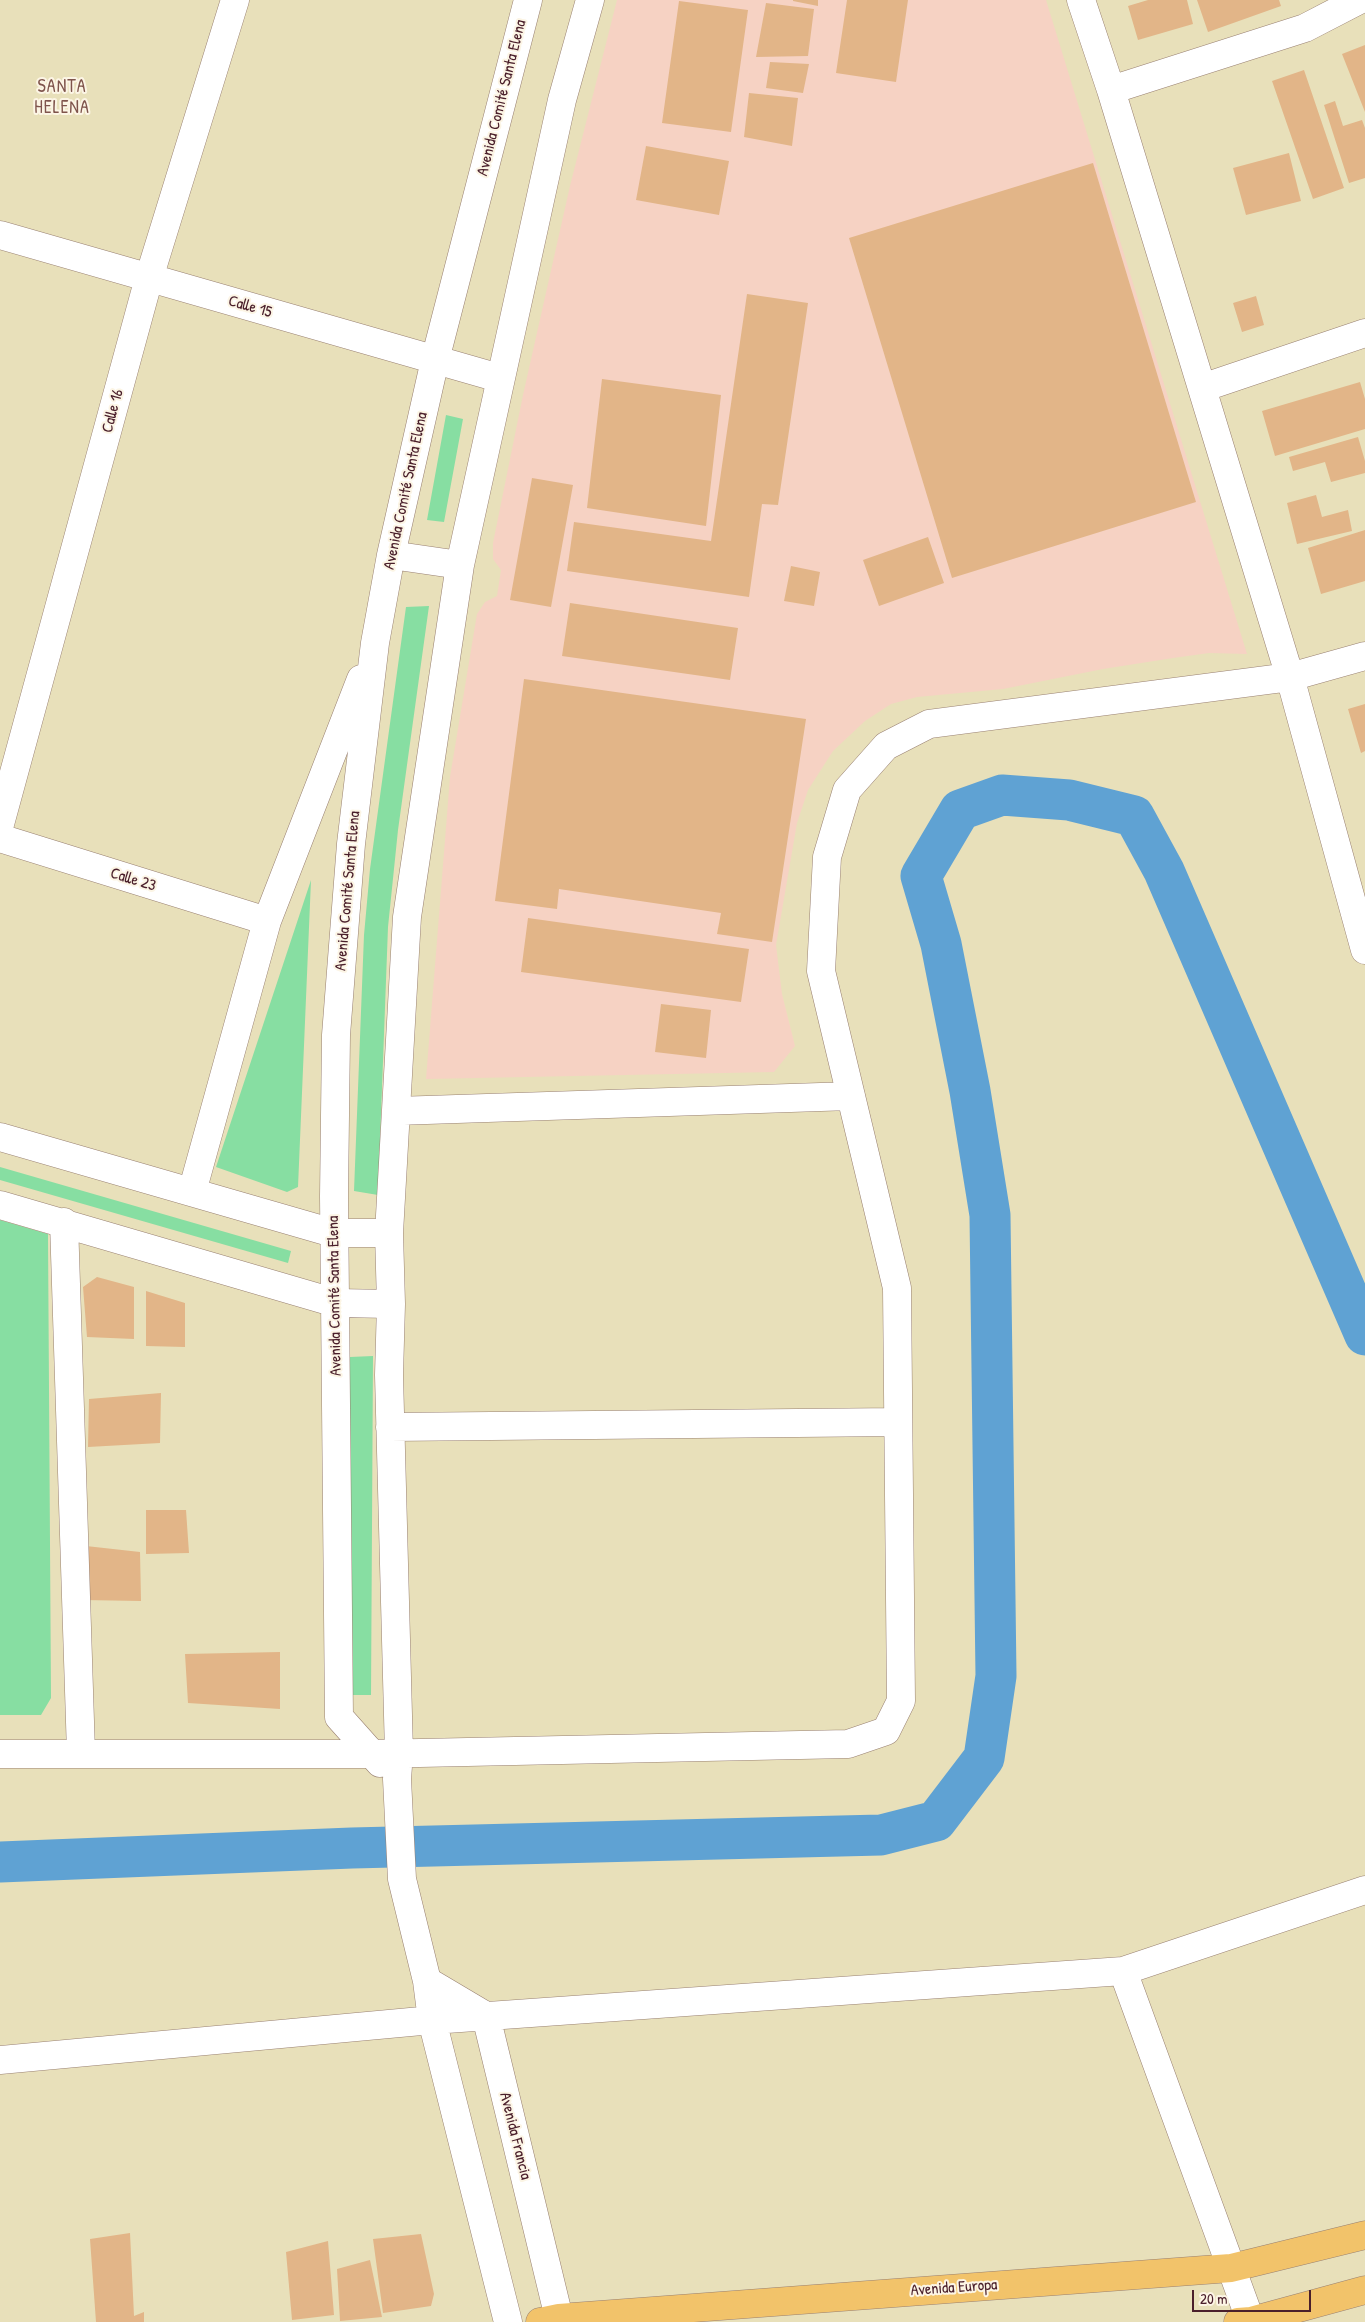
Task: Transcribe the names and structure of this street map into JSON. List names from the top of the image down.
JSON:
{
  "streets": {
    "main road": ["Avenida Europa"],
    "street": [
      "Avenida Comité Santa Elena",
      "Calle 15",
      "Calle 16",
      "Calle 23",
      "Avenida Francia"
    ]
  },
  "crossings": [
    ["Avenida Comité Santa Elena", "Calle 15"],
    ["Calle 15", "Calle 16"],
    ["Avenida Francia", "Avenida Europa"]
  ],
  "districts": ["SANTA HELENA"],
  "scale_bar": "20 m"
}
